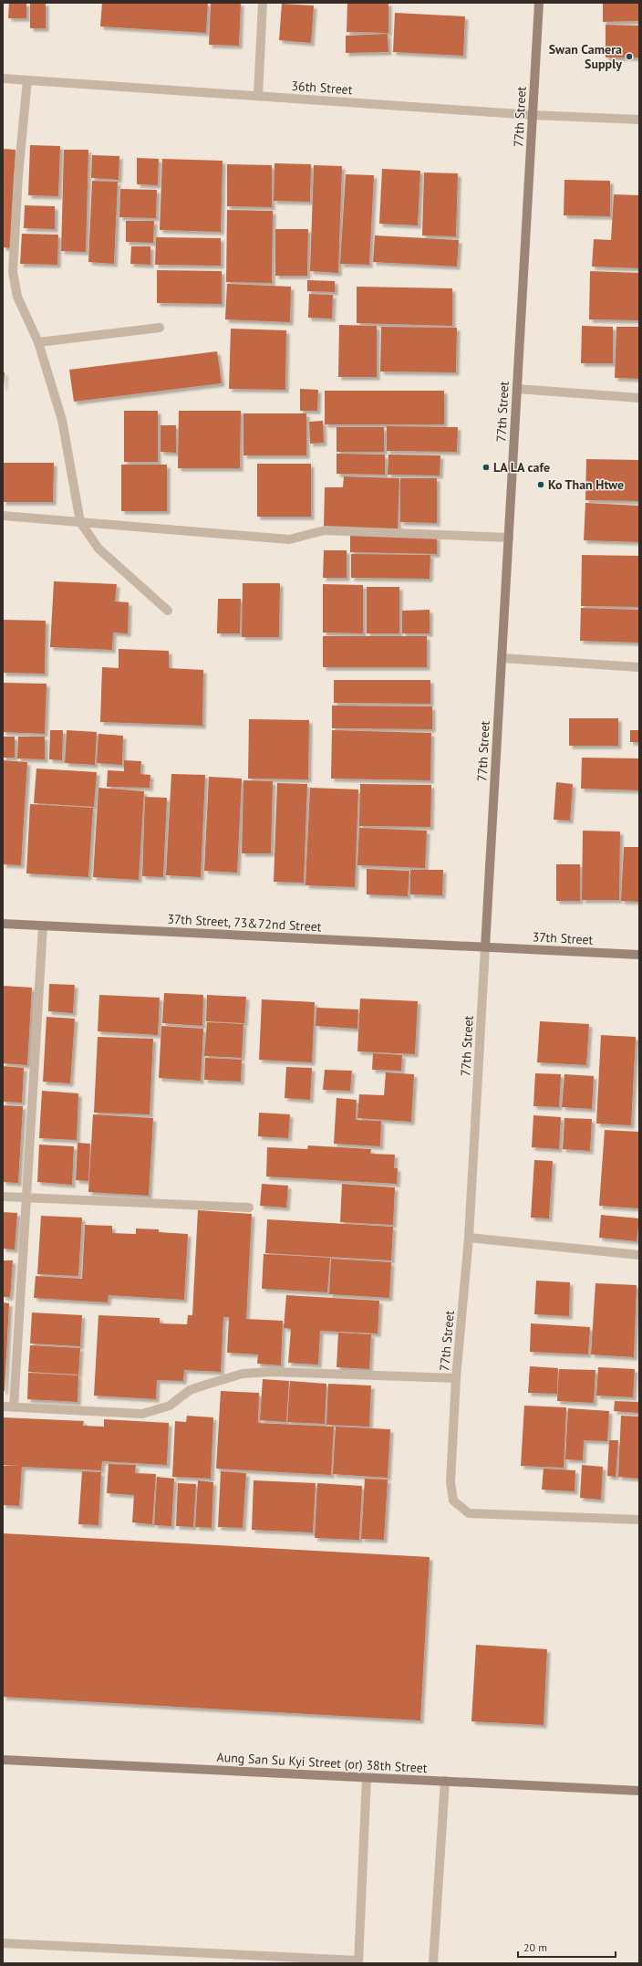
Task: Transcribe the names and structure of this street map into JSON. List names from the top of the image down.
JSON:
{
  "streets": {
    "street": [
      "36th Street",
      "77th Street",
      "37th Street, 73&72nd Street",
      "37th Street",
      "Aung San Su Kyi Street (or) 38th Street"
    ]
  },
  "crossings": [
    ["36th Street", "77th Street"],
    ["77th Street", "37th Street, 73&72nd Street"],
    ["77th Street", "37th Street"],
    ["37th Street, 73&72nd Street", "37th Street"]
  ],
  "places": ["Swan Camera Supply", "LA LA cafe", "Ko Than Htwe"],
  "scale_bar": "20 m"
}
